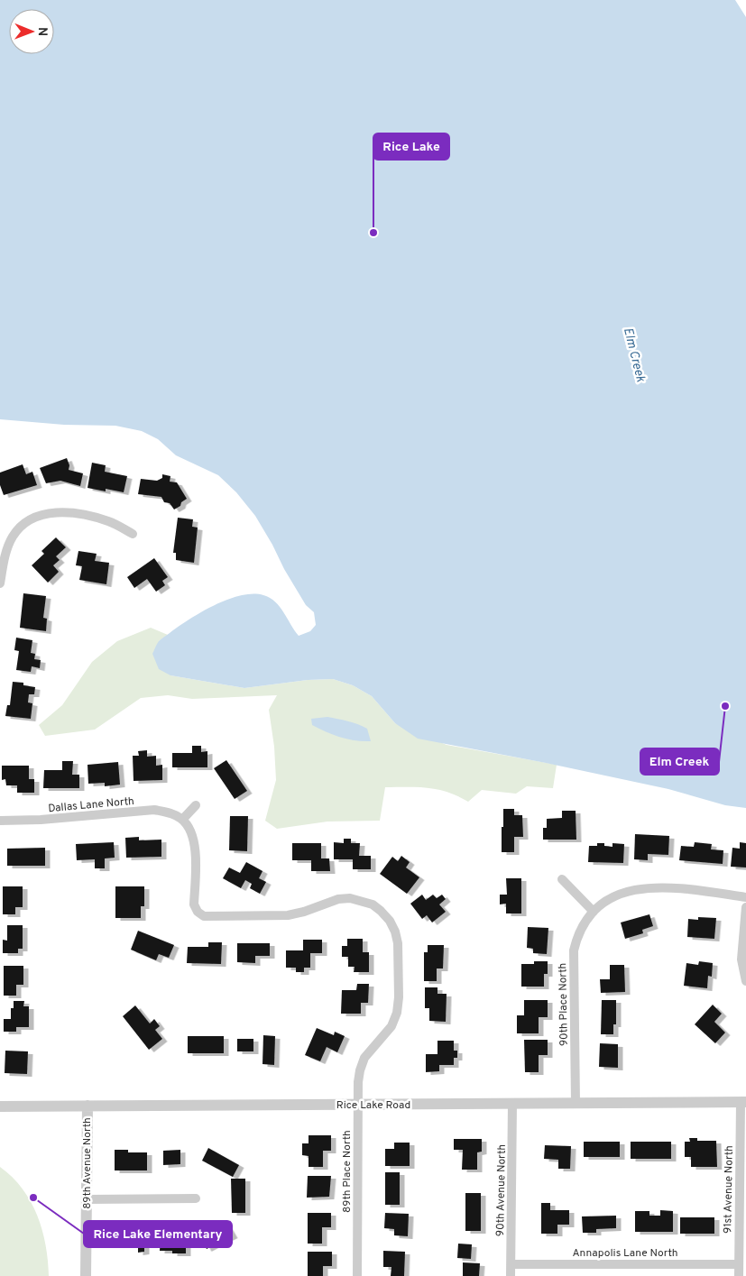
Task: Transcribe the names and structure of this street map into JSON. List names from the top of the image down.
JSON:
{
  "streets": {
    "street": [
      "Dallas Lane North",
      "90th Place North",
      "Rice Lake Road",
      "89th Avenue North",
      "89th Place North",
      "91st Avenue North",
      "90th Avenue North",
      "Annapolis Lane North"
    ]
  },
  "crossings": [
    ["Dallas Lane North", "89th Place North"],
    ["90th Place North", "Rice Lake Road"],
    ["Rice Lake Road", "89th Avenue North"],
    ["Rice Lake Road", "89th Place North"],
    ["Rice Lake Road", "91st Avenue North"],
    ["Rice Lake Road", "90th Avenue North"],
    ["91st Avenue North", "Annapolis Lane North"],
    ["90th Avenue North", "Annapolis Lane North"]
  ],
  "water": ["Elm Creek"],
  "places": ["Rice Lake", "Elm Creek", "Rice Lake Elementary"],
  "north": "right"
}
